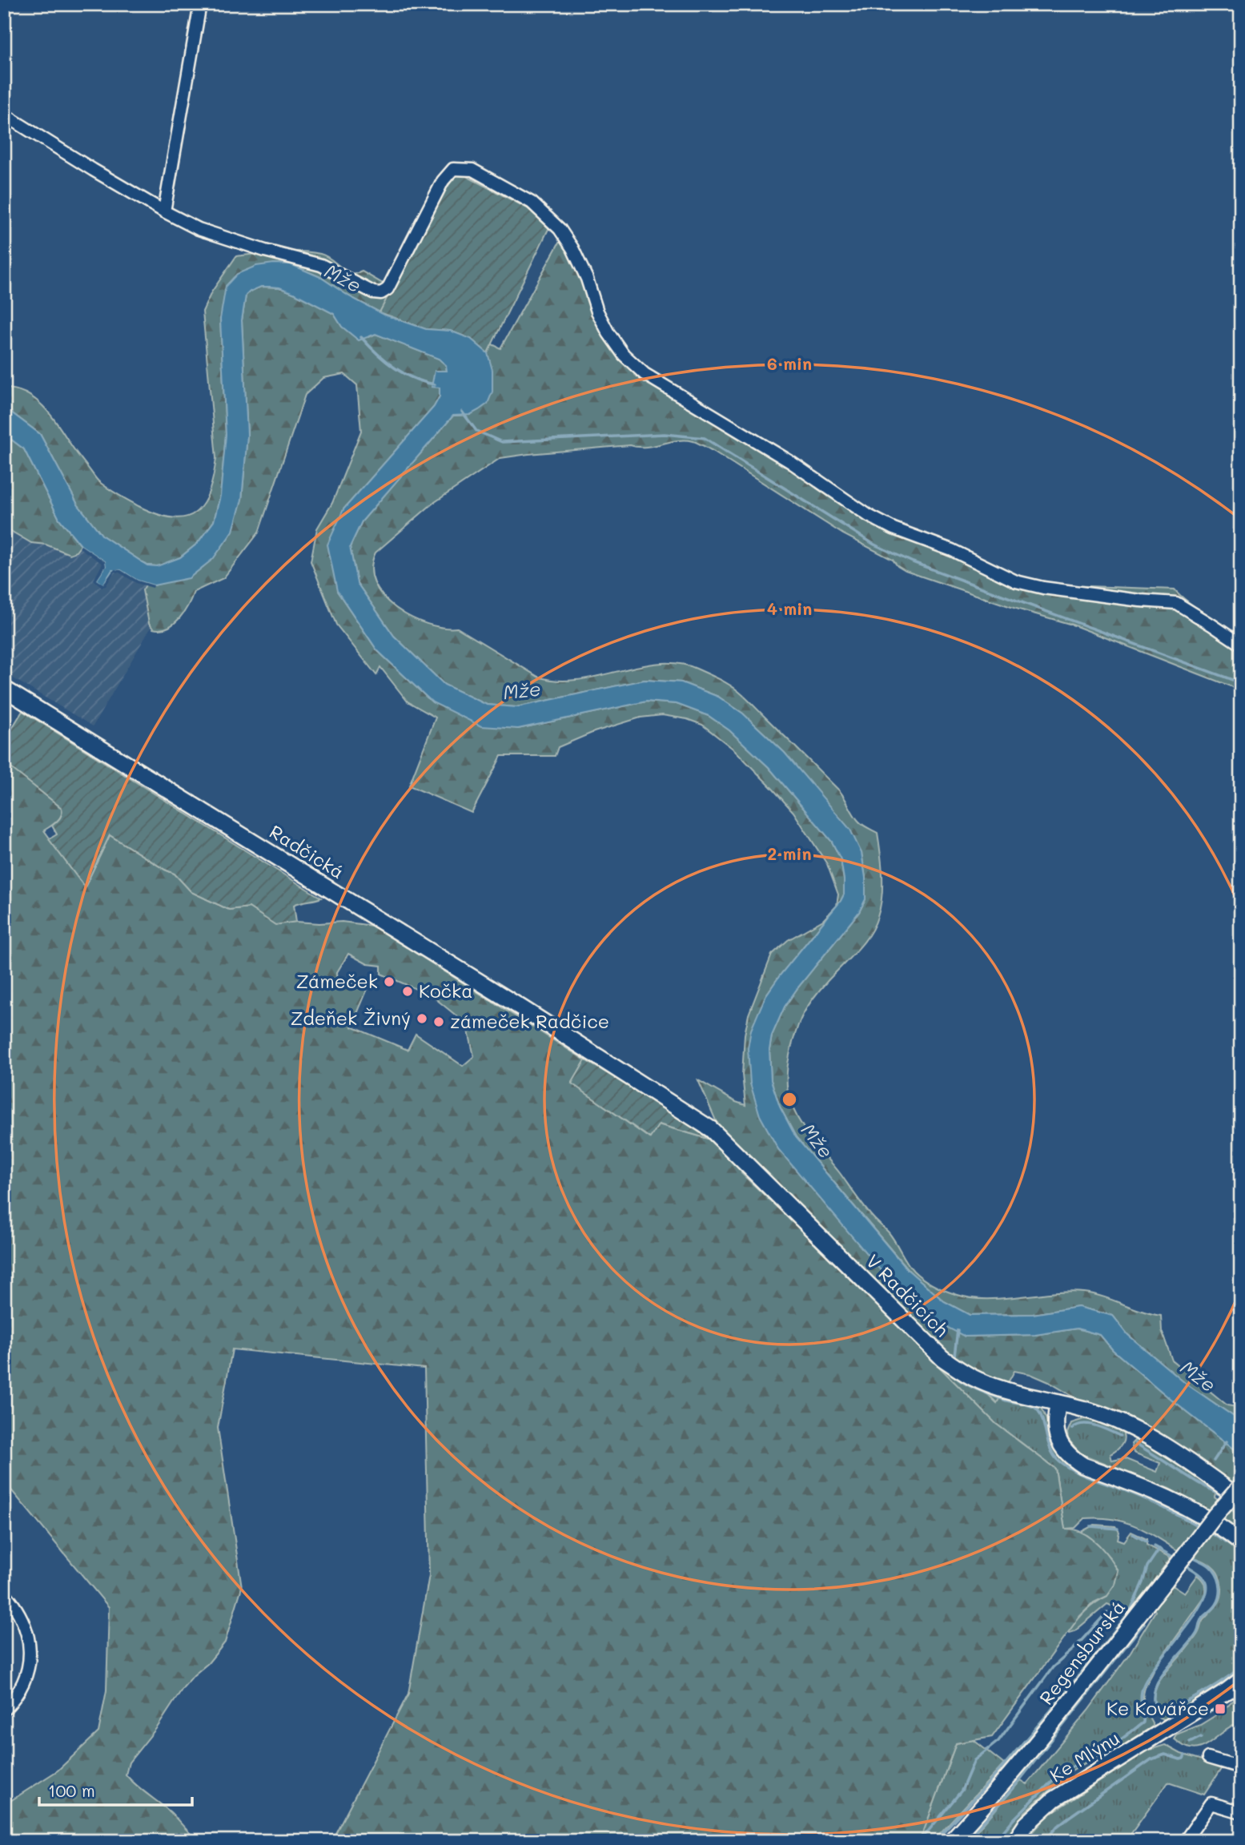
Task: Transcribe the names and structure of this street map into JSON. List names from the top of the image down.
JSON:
{
  "streets": {
    "street": [
      "Radčická",
      "V Radčicích",
      "Regensburská",
      "Ke Mlýnu"
    ]
  },
  "crossings": [
    ["Radčická", "V Radčicích"]
  ],
  "water": ["Mže"],
  "places": {
    "other": [
      "Zámeček",
      "Kočka",
      "Zdeňek Živný",
      "zámeček Radčice"
    ],
    "transit": ["Ke Kovářce"]
  },
  "scale_bar": "100 m",
  "rings": ["6 min", "4 min", "2 min"]
}
